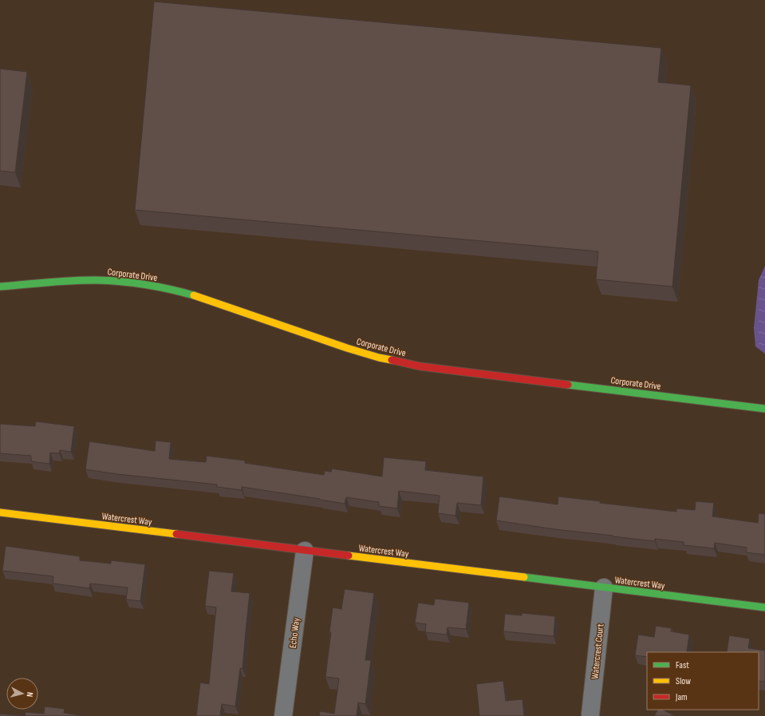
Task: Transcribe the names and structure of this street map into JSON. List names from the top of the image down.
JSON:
{
  "streets": {
    "street": [
      "Corporate Drive",
      "Watercrest Way",
      "Echo Way",
      "Watercrest Court"
    ]
  },
  "crossings": [
    ["Watercrest Way", "Echo Way"],
    ["Watercrest Way", "Watercrest Court"]
  ],
  "legend": ["Fast", "Slow", "Jam"],
  "north": "right"
}
